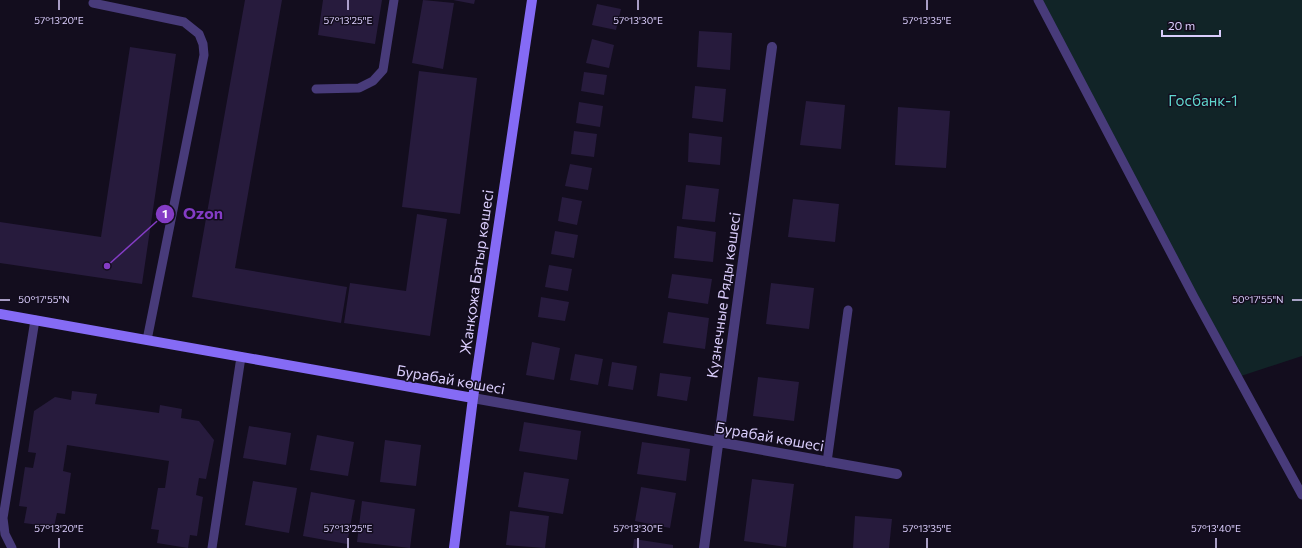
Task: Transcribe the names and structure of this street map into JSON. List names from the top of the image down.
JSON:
{
  "streets": {
    "main road": ["Жанқожа Батыр көшесі", "Бурабай көшесі"],
    "street": ["Кузнечные Ряды көшесі"]
  },
  "crossings": [
    ["Жанқожа Батыр көшесі", "Бурабай көшесі"],
    ["Кузнечные Ряды көшесі", "Бурабай көшесі"]
  ],
  "parks": ["Госбанк-1"],
  "places": ["Ozon"],
  "scale_bar": "20 m",
  "coordinates": [
    "57°13'20\"E",
    "57°13'25\"E",
    "57°13'30\"E",
    "57°13'35\"E",
    "50°17'55\"N",
    "57°13'40\"E"
  ]
}
